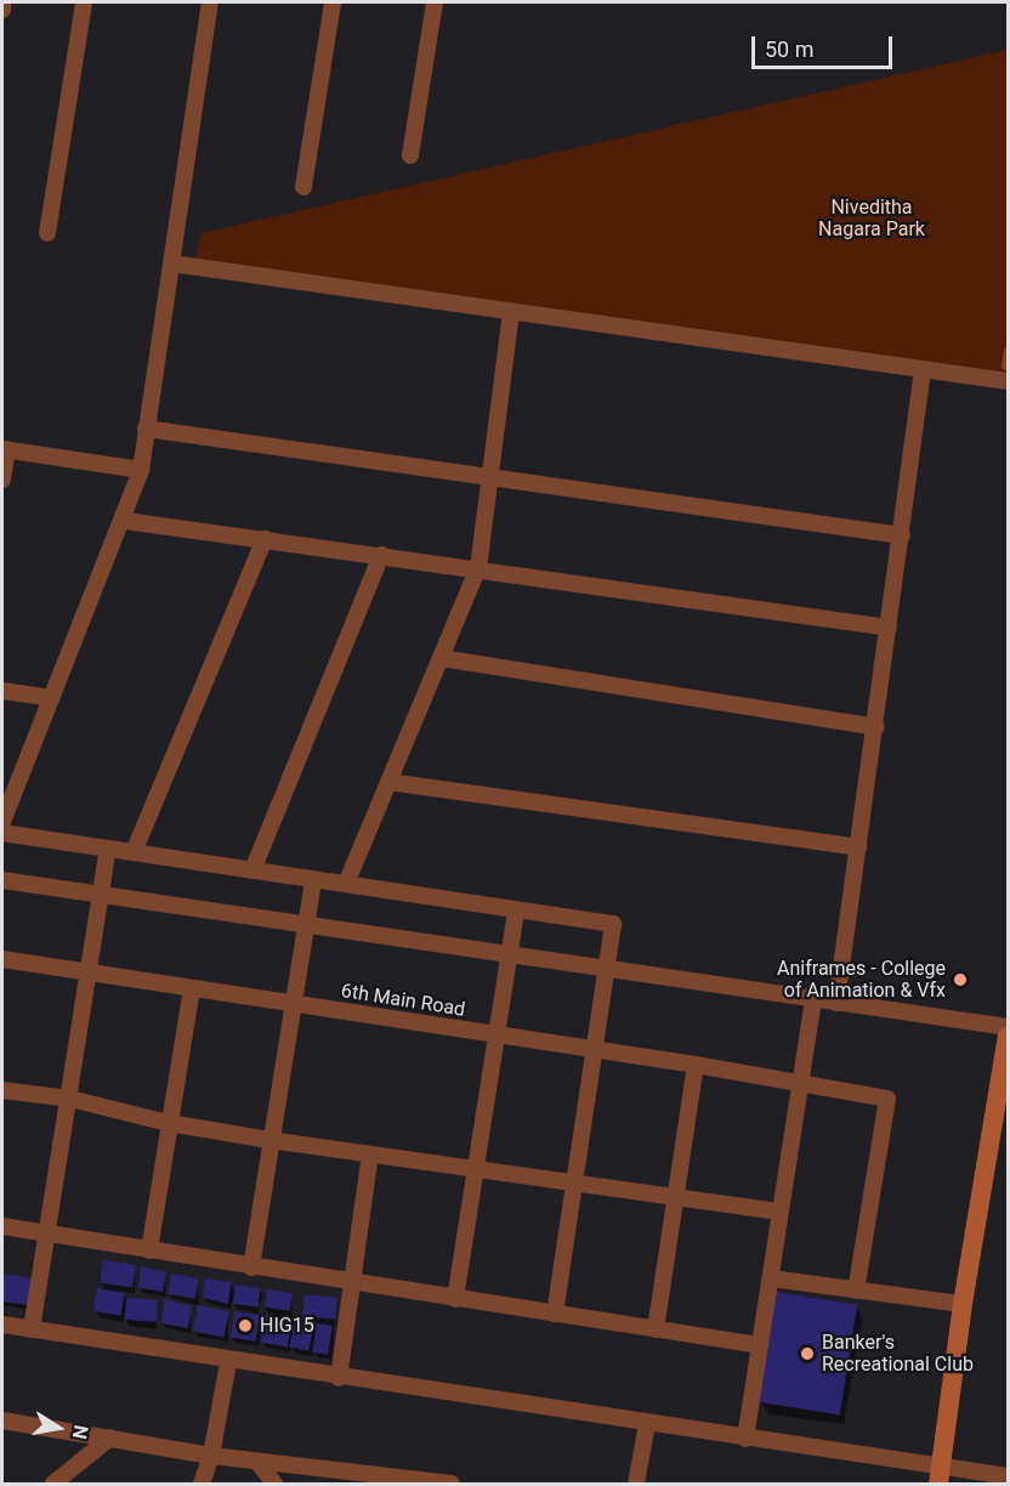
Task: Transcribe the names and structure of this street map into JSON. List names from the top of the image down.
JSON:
{
  "streets": {
    "street": ["6th Main Road"]
  },
  "parks": ["Niveditha Nagara Park"],
  "places": ["Aniframes - College of Animation & Vfx", "HIG15", "Banker's Recreational Club"],
  "scale_bar": "50 m",
  "north": "right"
}
